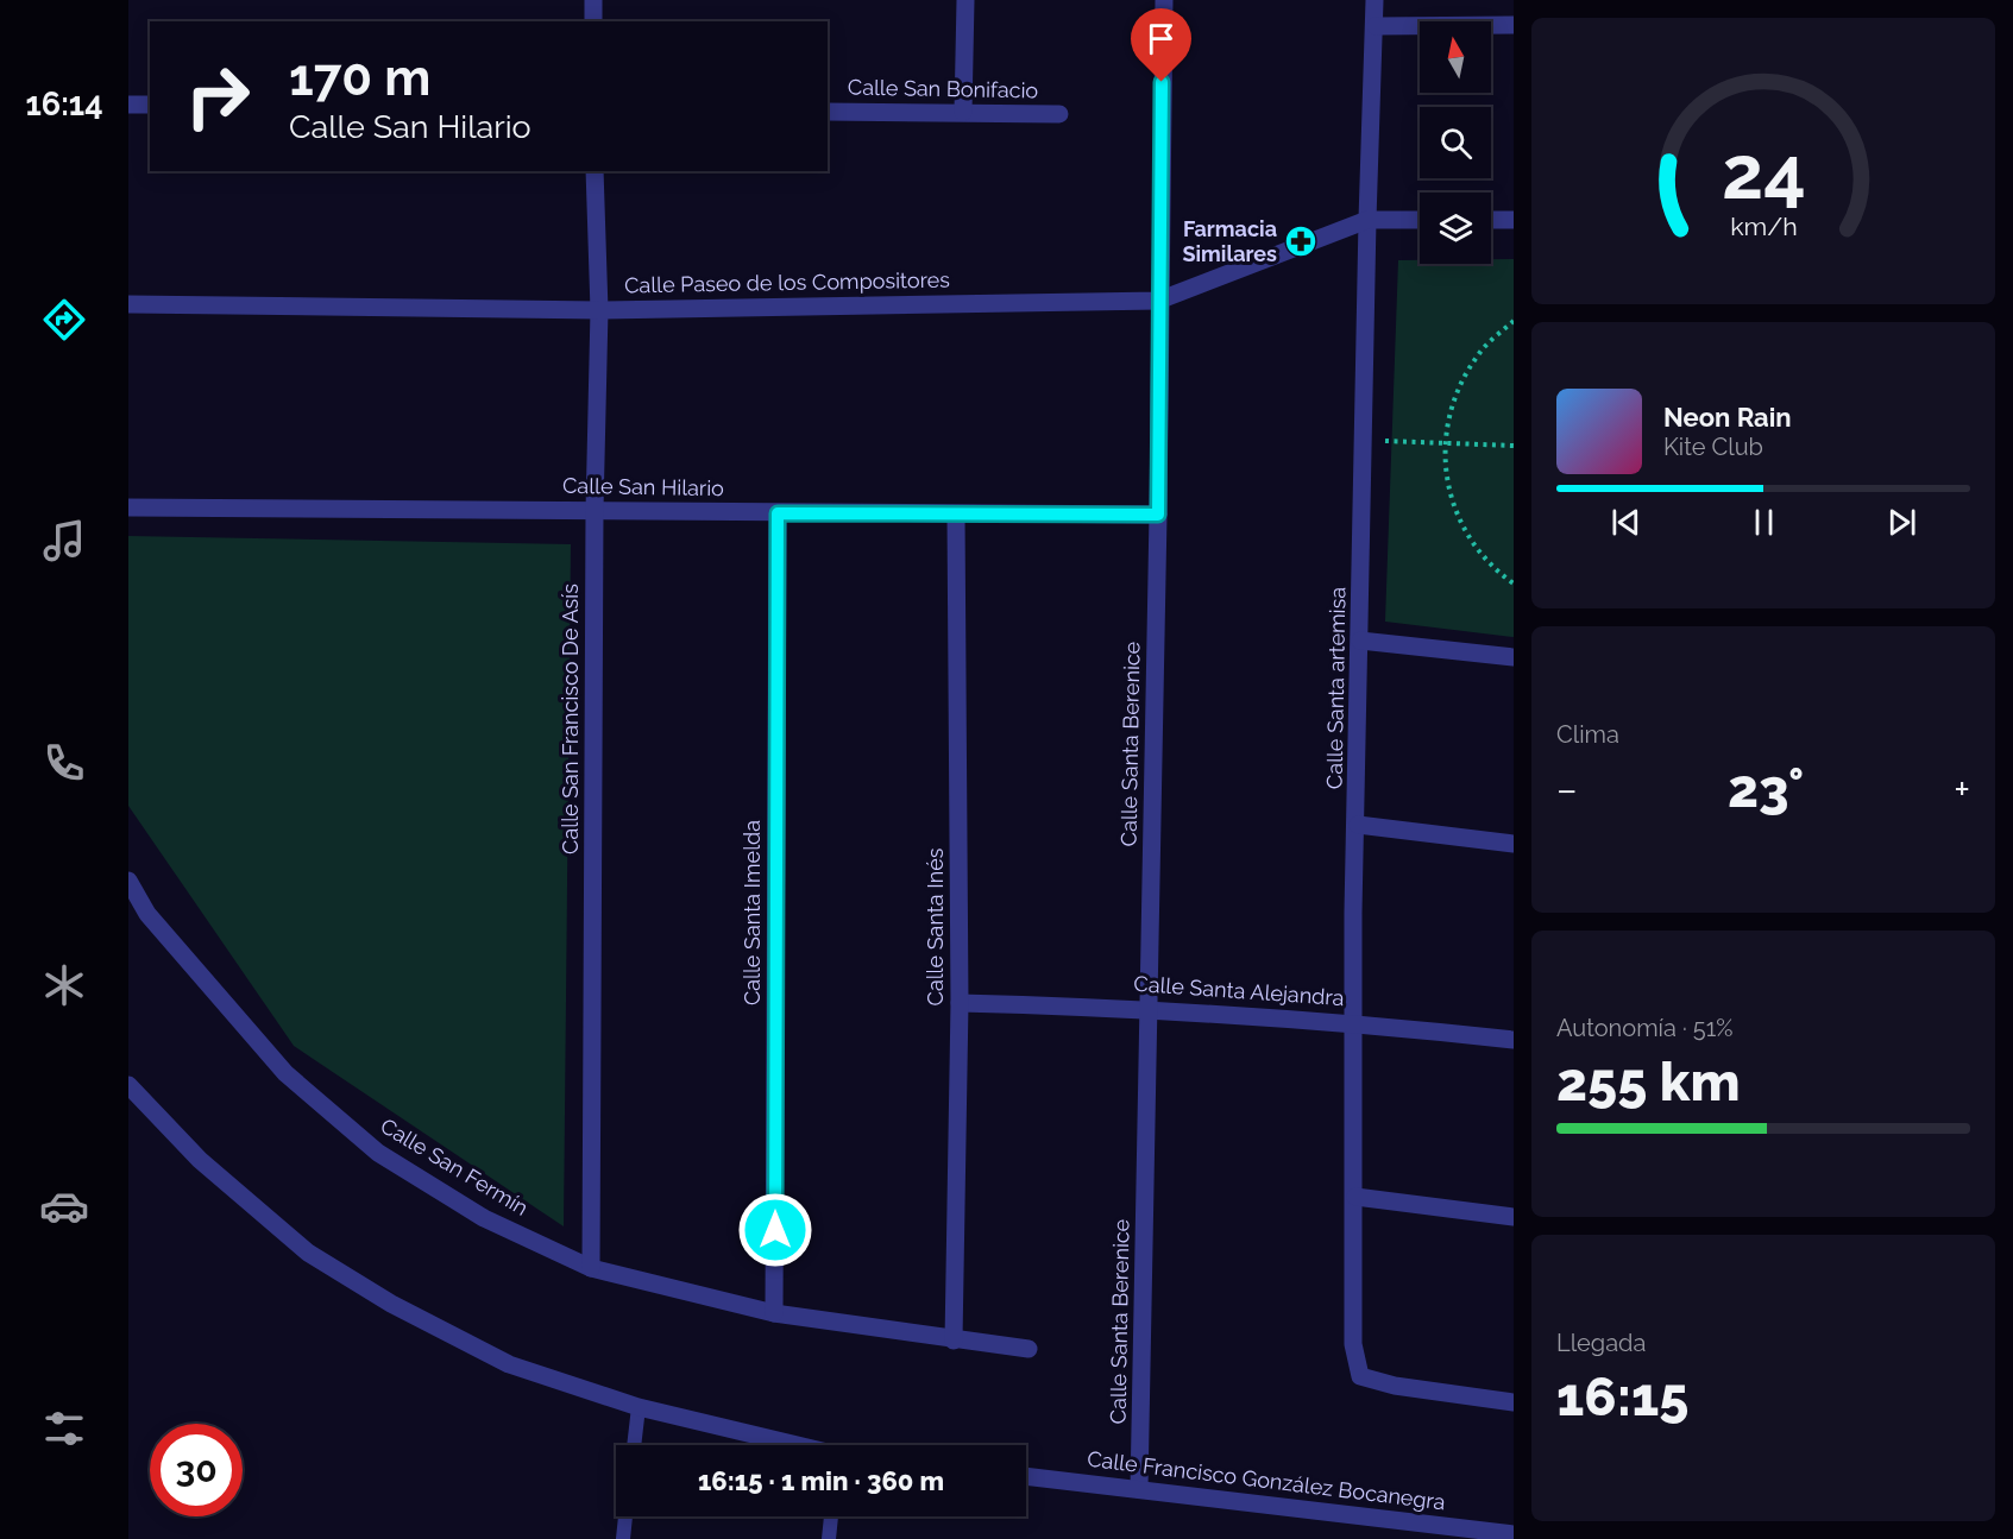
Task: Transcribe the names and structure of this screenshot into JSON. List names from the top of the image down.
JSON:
{
  "streets": {
    "street": [
      "Calle San Bonifacio",
      "Calle Paseo de los Compositores",
      "Calle San Hilario",
      "Calle Santa artemisa",
      "Calle San Francisco De Asís",
      "Calle Santa Berenice",
      "Calle Santa Imelda",
      "Calle Santa Inés",
      "Calle Santa Alejandra",
      "Calle San Fermín",
      "Calle Francisco González Bocanegra"
    ]
  },
  "crossings": [
    ["Calle Paseo de los Compositores", "Calle Santa artemisa"],
    ["Calle Paseo de los Compositores", "Calle San Francisco De Asís"],
    ["Calle Paseo de los Compositores", "Calle Santa Berenice"],
    ["Calle San Hilario", "Calle San Francisco De Asís"],
    ["Calle San Hilario", "Calle Santa Berenice"],
    ["Calle San Hilario", "Calle Santa Imelda"],
    ["Calle San Hilario", "Calle Santa Inés"],
    ["Calle Santa artemisa", "Calle Santa Alejandra"],
    ["Calle San Francisco De Asís", "Calle San Fermín"],
    ["Calle Santa Berenice", "Calle Santa Alejandra"],
    ["Calle Santa Berenice", "Calle Francisco González Bocanegra"],
    ["Calle Santa Imelda", "Calle San Fermín"],
    ["Calle Santa Inés", "Calle Santa Alejandra"],
    ["Calle Santa Inés", "Calle San Fermín"]
  ],
  "places": {
    "pharmacy": ["Farmacia Similares"]
  },
  "north": "top",
  "page": {
    "tabs": "16:14",
    "turn": ["170 m", "Calle San Hilario"],
    "song": ["Neon Rain", "Kite Club"],
    "tile": [
      "Clima",
      ["Autonomía · 51%", "255 km"],
      ["Llegada", "16:15"]
    ],
    "heat": ["−", "23°", "+"],
    "limit": "30",
    "trip": "16:15 · 1 min · 360 m",
    "gauge": ["24", "km/h"]
  }
}
